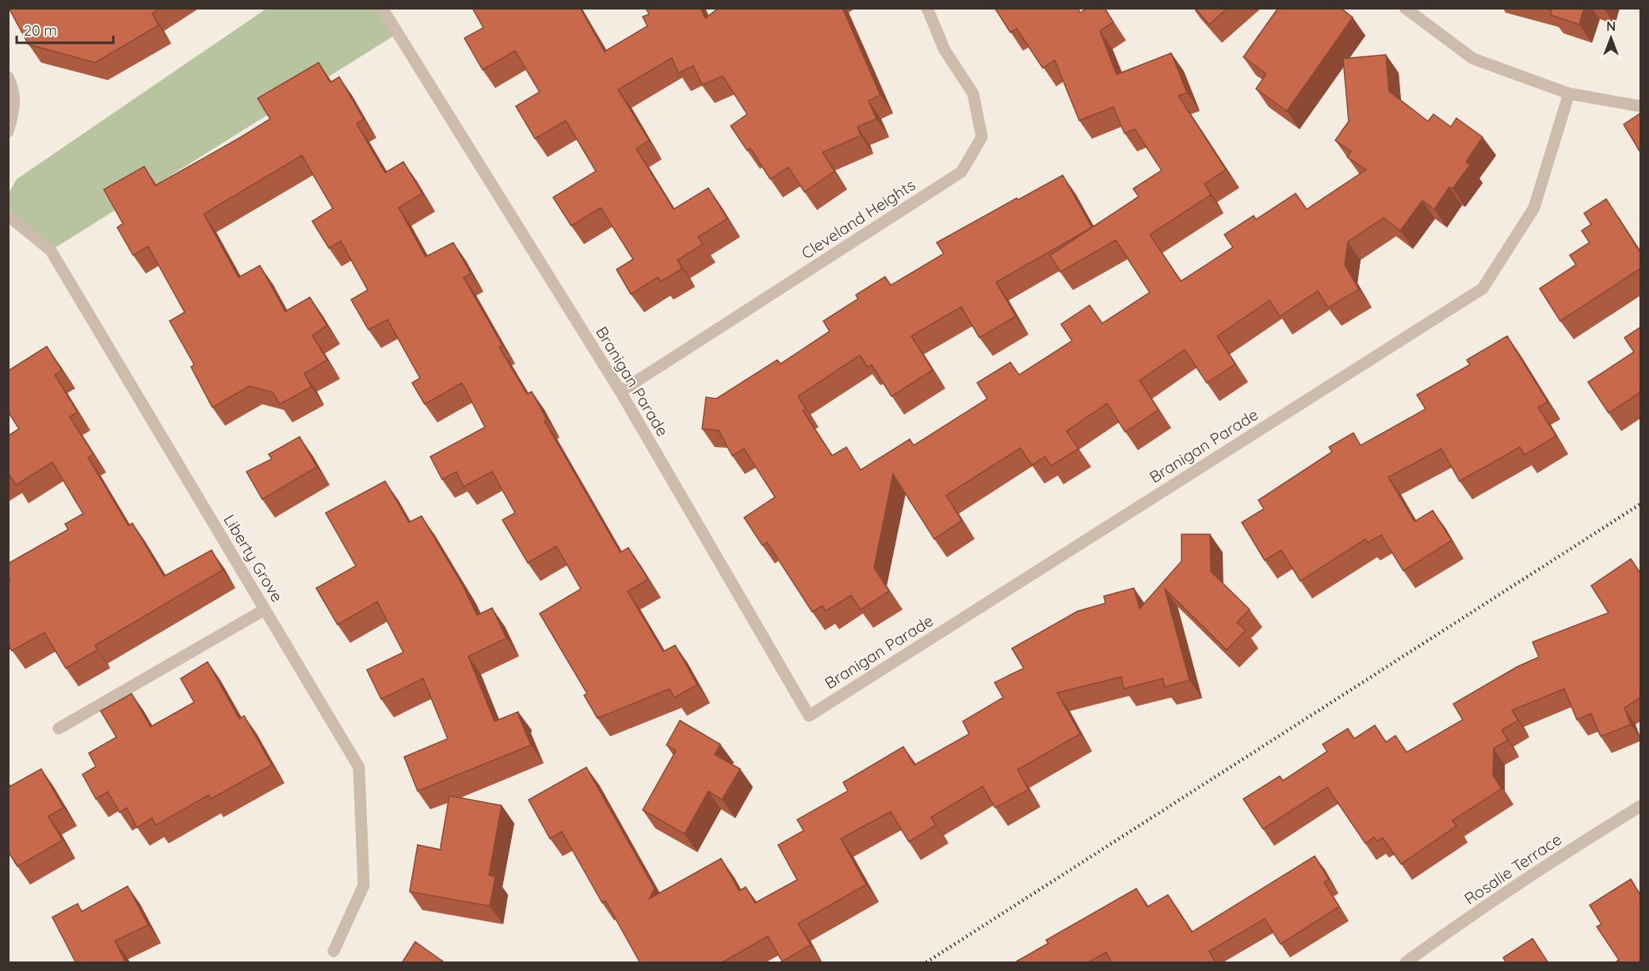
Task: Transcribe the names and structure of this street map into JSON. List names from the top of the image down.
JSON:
{
  "streets": {
    "street": [
      "Cleveland Heights",
      "Branigan Parade",
      "Liberty Grove",
      "Rosalie Terrace"
    ]
  },
  "crossings": [
    ["Cleveland Heights", "Branigan Parade"]
  ],
  "scale_bar": "20 m",
  "north": "top"
}
